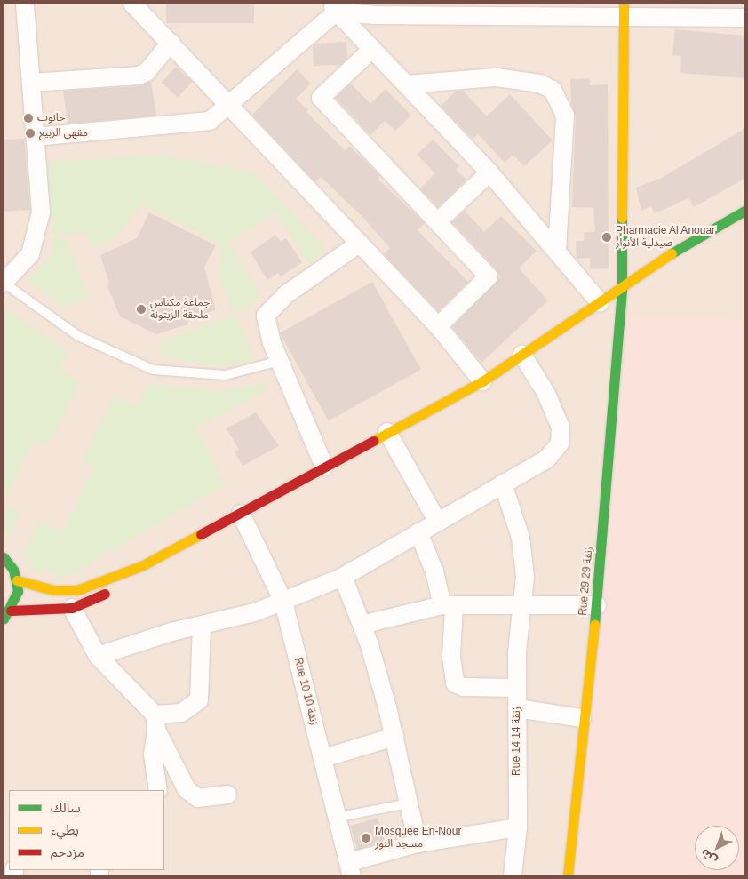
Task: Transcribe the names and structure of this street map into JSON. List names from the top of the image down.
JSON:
{
  "streets": {
    "street": ["Rue 29 زنقة 29", "Rue 10 زنقة 10", "Rue 14 زنقة 14"]
  },
  "places": [
    "حانوت",
    "مقهى الربيع",
    "Pharmacie Al Anouar صيدلية الأنوار",
    "جماعة مكناس ملحقة الزيتونة",
    "Mosquée En-Nour مسجد النور"
  ],
  "legend": ["سالك", "بطيء", "مزدحم"],
  "north": "bottom left"
}
